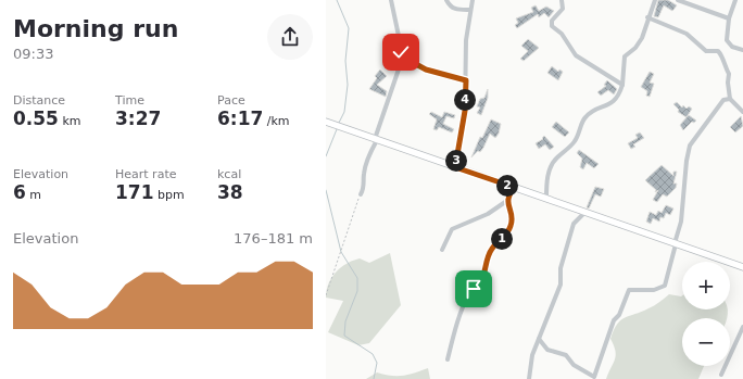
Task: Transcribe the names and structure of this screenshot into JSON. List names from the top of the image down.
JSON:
{
  "page": {
    "heading": ["Morning run", "09:33"],
    "stats": [
      ["Distance", "0.55 km"],
      ["Time", "3:27"],
      ["Pace", "6:17 /km"],
      ["Elevation", "6 m"],
      ["Heart rate", "171 bpm"],
      ["kcal", "38"]
    ],
    "pins": [
      "4",
      "3",
      "2",
      "1"
    ],
    "chart": ["Elevation", "176–181 m"],
    "map_buttons": ["+", "−"]
  }
}
